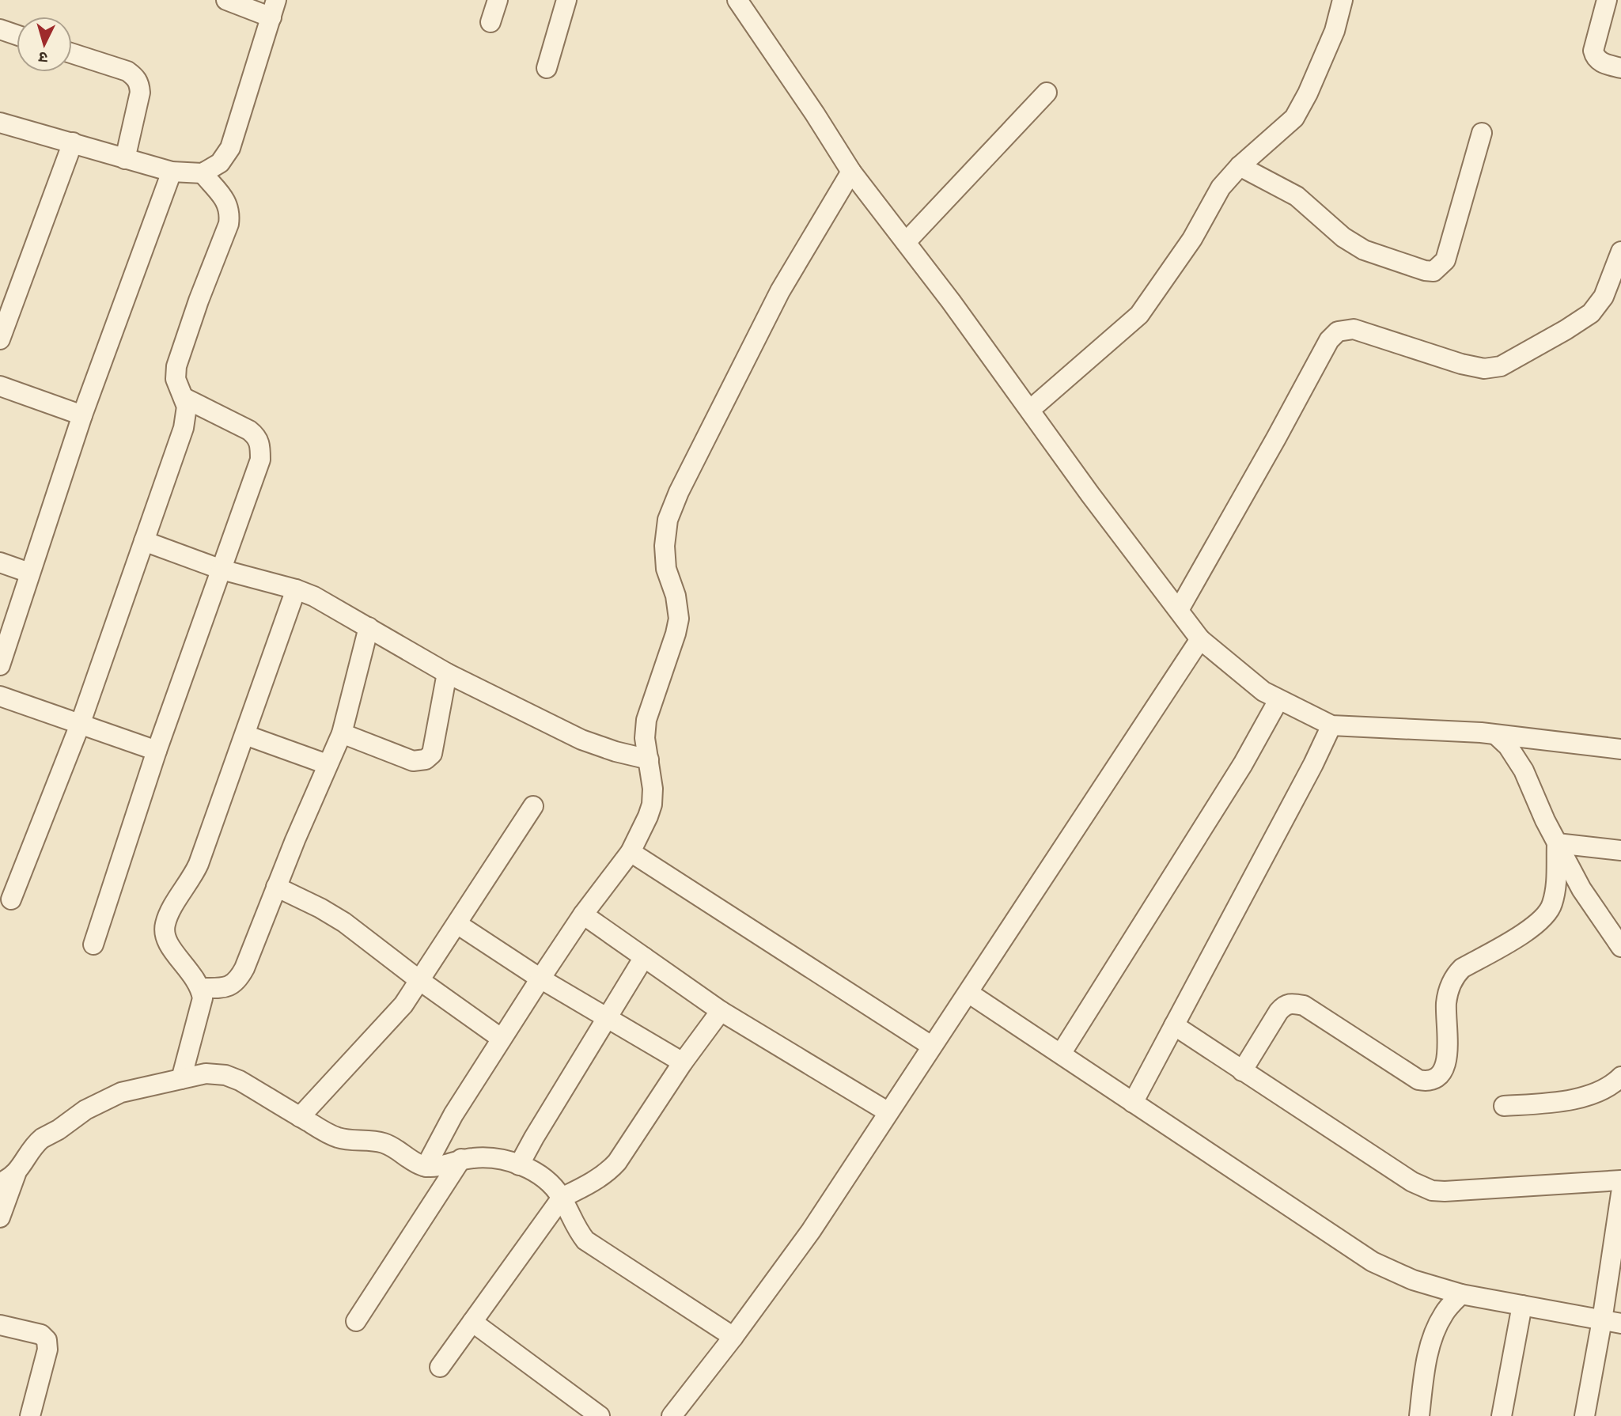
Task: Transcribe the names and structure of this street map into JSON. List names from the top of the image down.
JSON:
{
  "north": "bottom"
}
